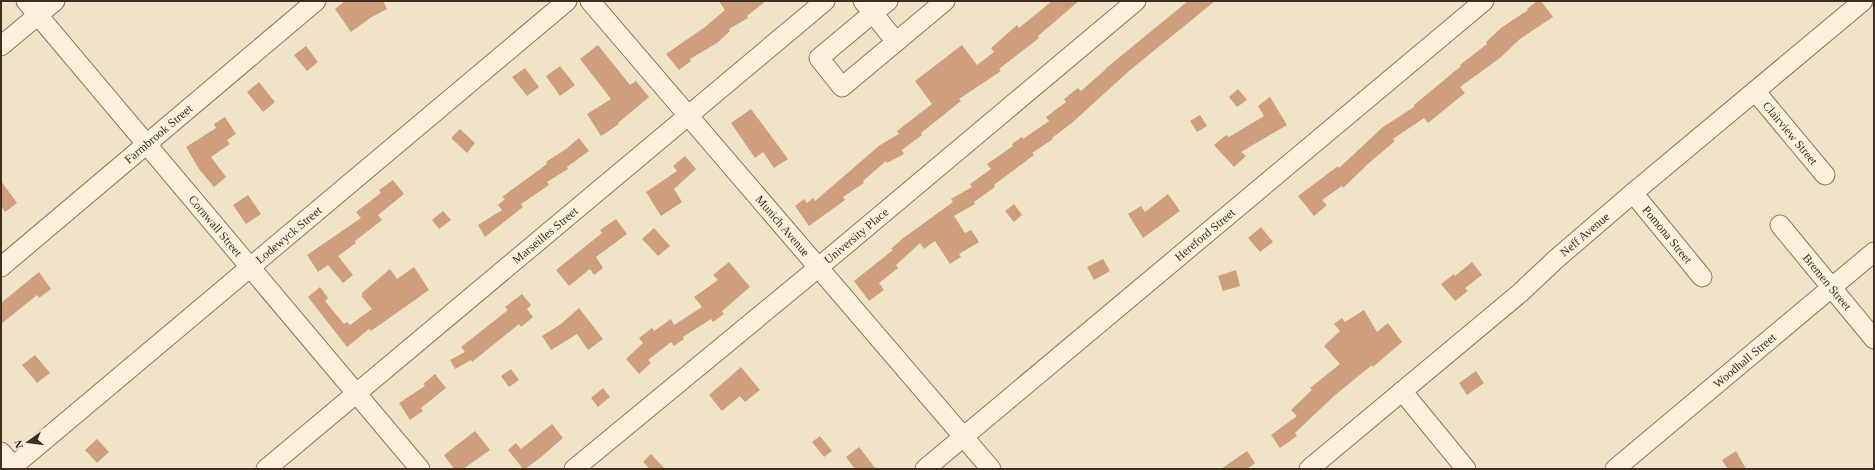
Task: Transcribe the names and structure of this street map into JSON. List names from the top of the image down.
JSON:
{
  "streets": {
    "street": [
      "Clairview Street",
      "Farmbrook Street",
      "Munich Avenue",
      "Cornwall Street",
      "Lodewyck Street",
      "Neff Avenue",
      "Marseilles Street",
      "Hereford Street",
      "Pomona Street",
      "University Place",
      "Bremen Street",
      "Woodhall Street"
    ]
  },
  "crossings": [
    ["Clairview Street", "Neff Avenue"],
    ["Farmbrook Street", "Cornwall Street"],
    ["Munich Avenue", "Marseilles Street"],
    ["Munich Avenue", "Hereford Street"],
    ["Munich Avenue", "University Place"],
    ["Cornwall Street", "Lodewyck Street"],
    ["Cornwall Street", "Marseilles Street"],
    ["Neff Avenue", "Pomona Street"],
    ["Bremen Street", "Woodhall Street"]
  ],
  "north": "left"
}
